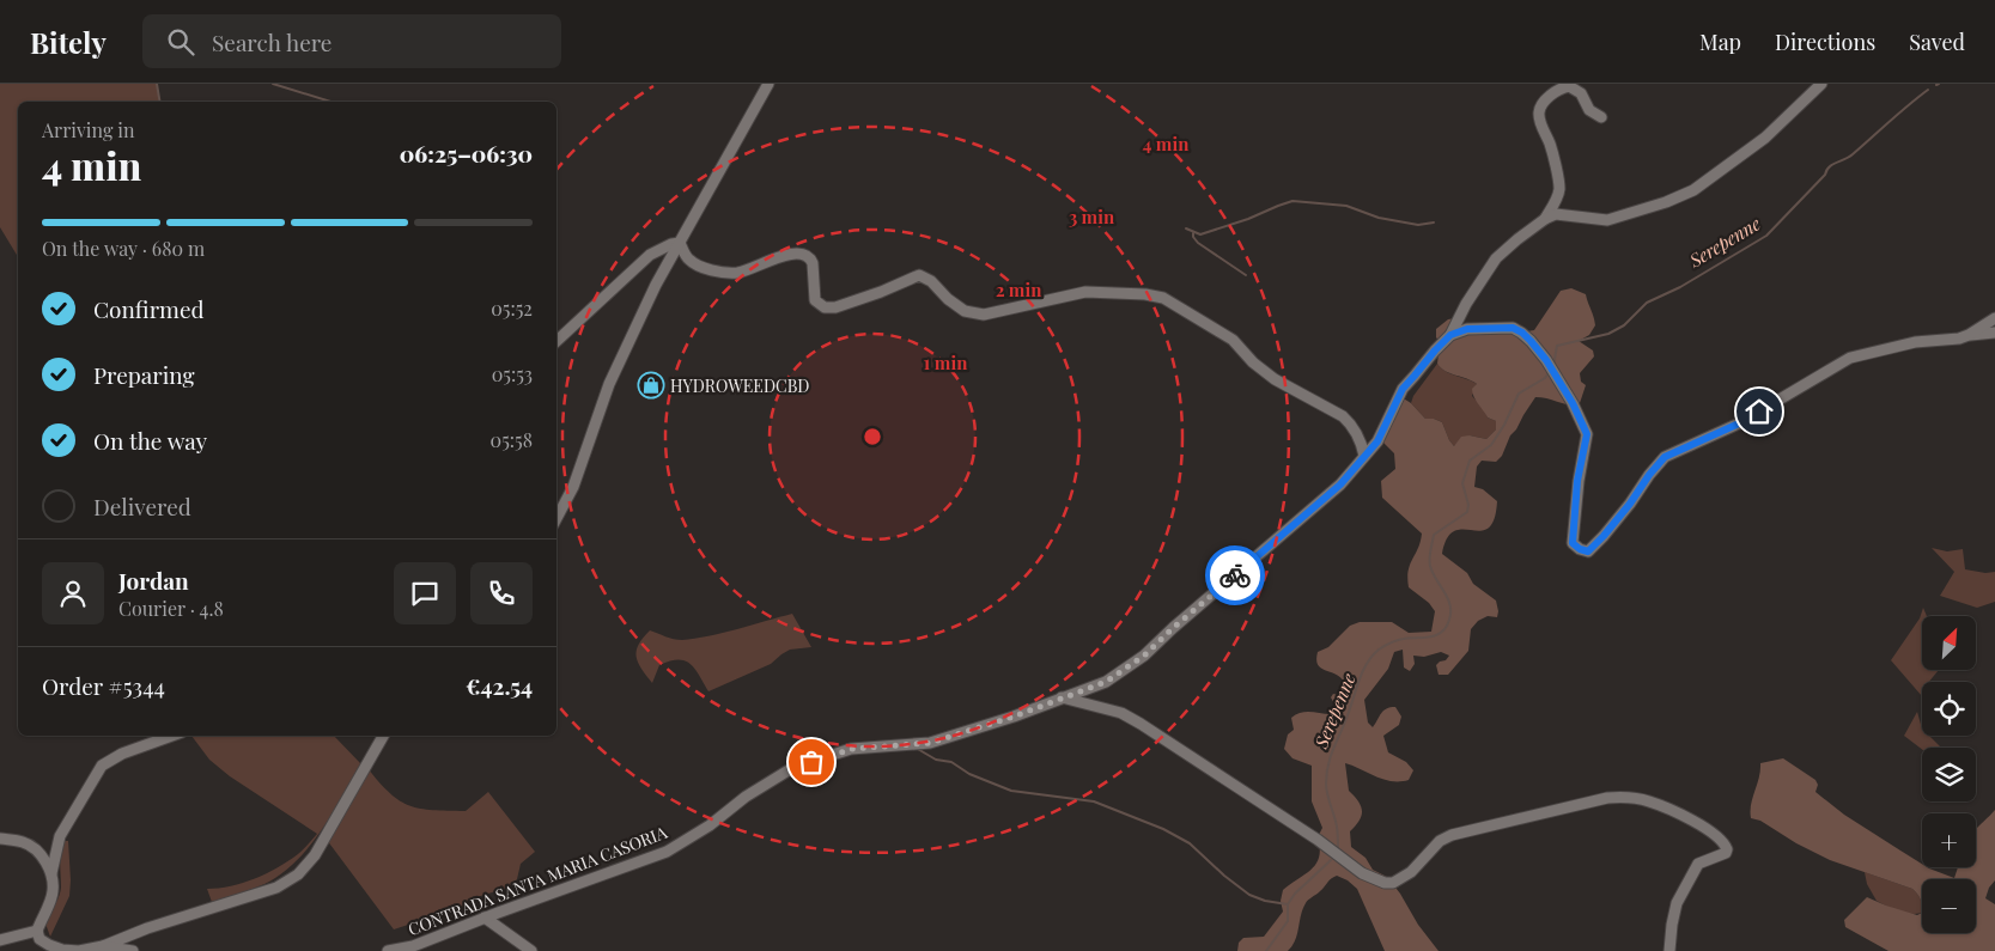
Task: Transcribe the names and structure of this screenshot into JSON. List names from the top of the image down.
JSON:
{
  "streets": {
    "street": ["CONTRADA SANTA MARIA CASORIA"]
  },
  "water": ["Serepenne"],
  "places": {
    "shop": ["HYDROWEEDCBD"]
  },
  "north": "top right",
  "page": {
    "header": "Bitely",
    "search": "Search here",
    "nav": ["Map", "Directions", "Saved"],
    "heading": ["4 min", "Arriving in", "06:25–06:30"],
    "panel": [
      "Jordan",
      "Courier · 4.8",
      "Order #5344",
      "€42.54"
    ],
    "bar": "On the way · 680 m",
    "list": [
      ["Confirmed", "05:52"],
      ["Preparing", "05:53"],
      ["On the way", "05:58"],
      "Delivered"
    ],
    "map_buttons": ["+", "−"]
  },
  "rings": [
    "4 min",
    "3 min",
    "2 min",
    "1 min"
  ]
}
